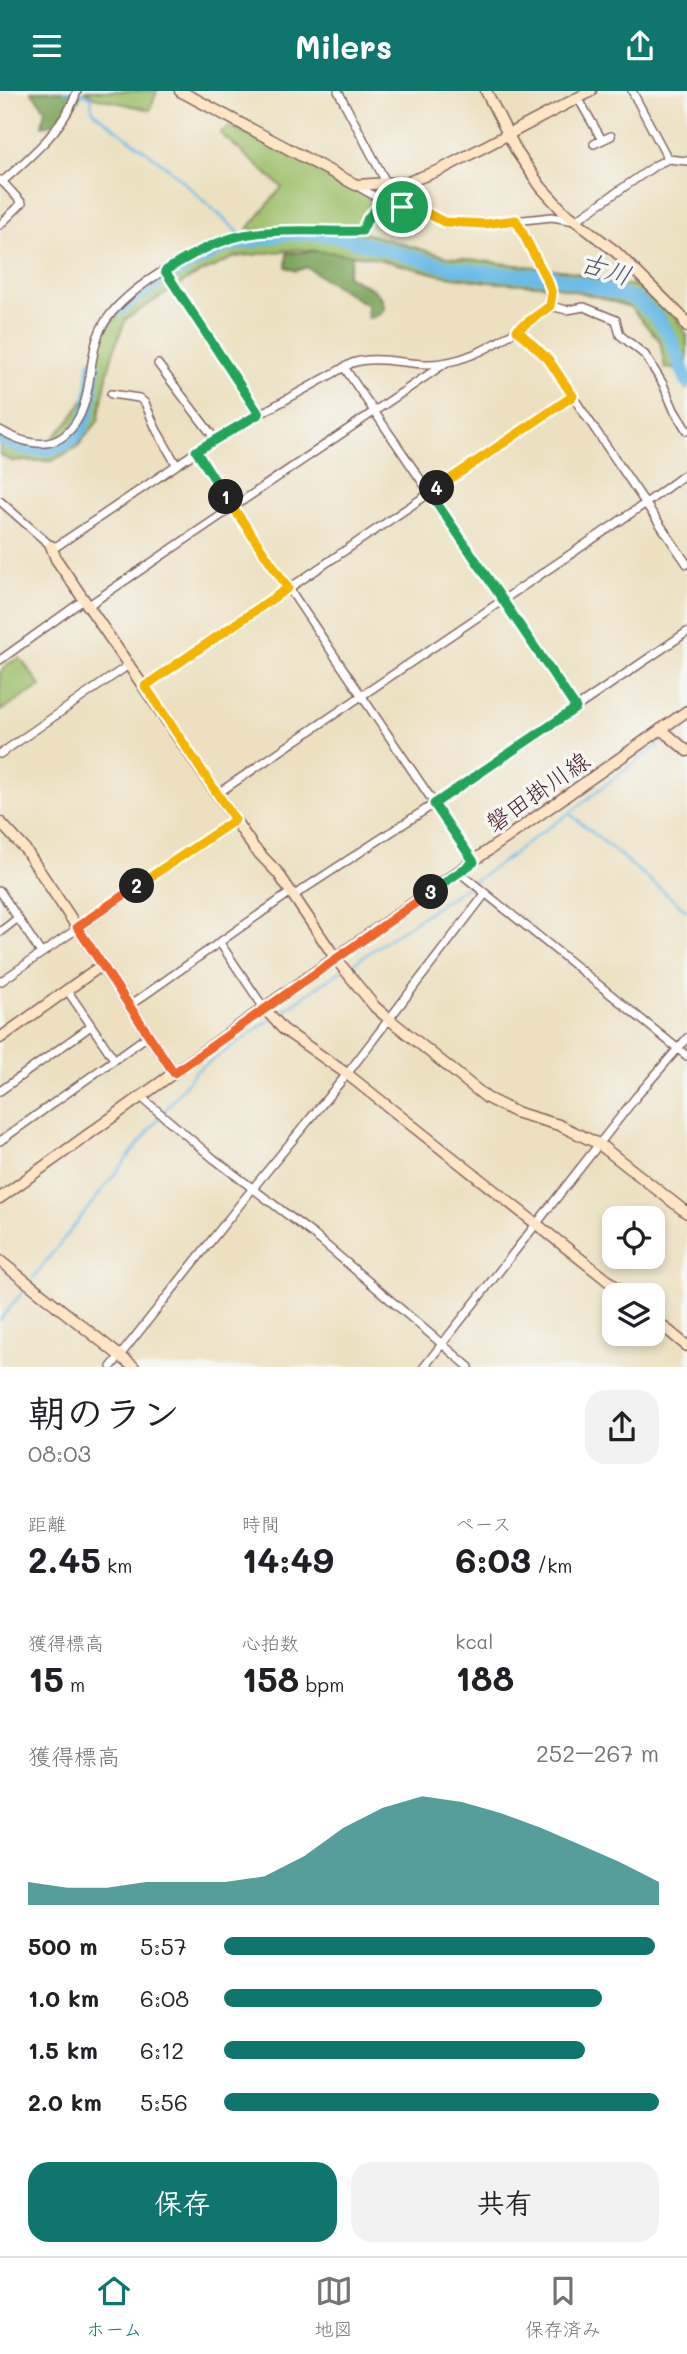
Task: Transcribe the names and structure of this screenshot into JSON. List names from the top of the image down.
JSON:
{
  "streets": {
    "street": ["磐田掛川線"]
  },
  "water": ["古川"],
  "page": {
    "header": "Milers",
    "pins": [
      "4",
      "1",
      "2",
      "3"
    ],
    "heading": ["朝のラン", "08:03"],
    "stats": [
      ["距離", "2.45 km"],
      ["時間", "14:49"],
      ["ペース", "6:03 /km"],
      ["獲得標高", "15 m"],
      ["心拍数", "158 bpm"],
      ["kcal", "188"]
    ],
    "chart": ["獲得標高", "252–267 m"],
    "list": [
      {
        "name": "500 m",
        "note": "5:57"
      },
      {
        "name": "1.0 km",
        "note": "6:08"
      },
      {
        "name": "1.5 km",
        "note": "6:12"
      },
      {
        "name": "2.0 km",
        "note": "5:56"
      }
    ],
    "buttons": ["保存", "共有"],
    "tabs": ["ホーム", "地図", "保存済み"]
  }
}
